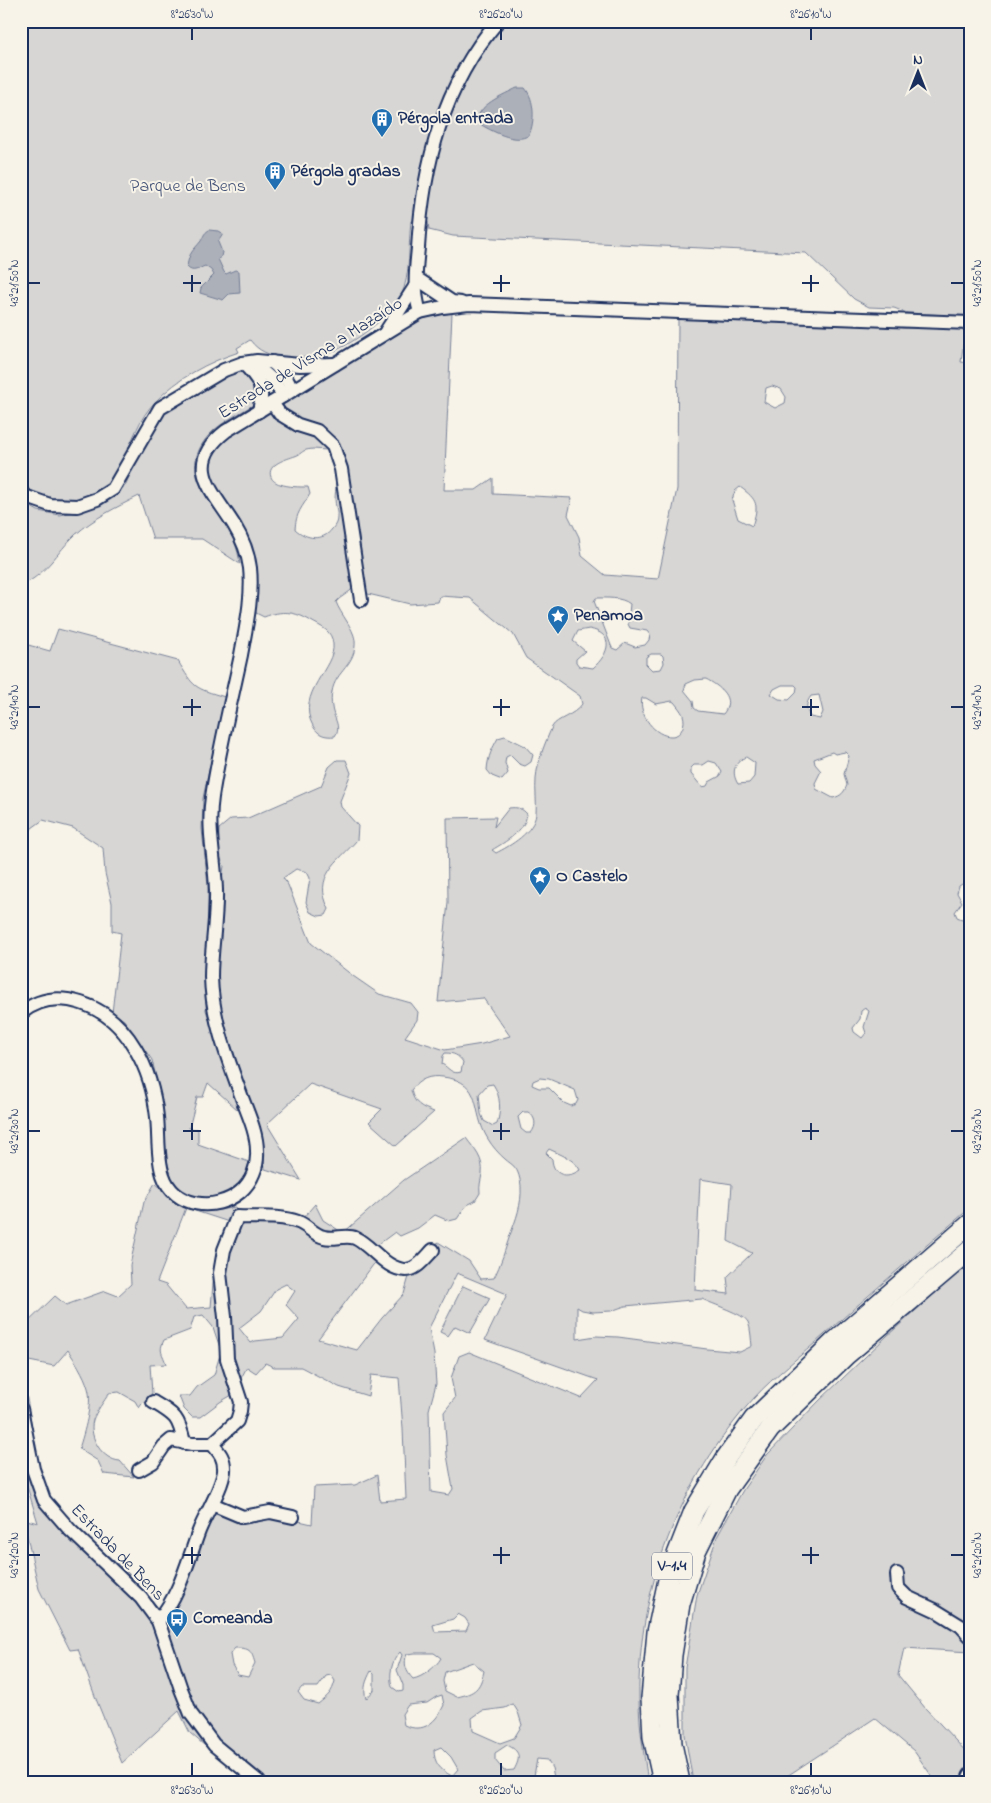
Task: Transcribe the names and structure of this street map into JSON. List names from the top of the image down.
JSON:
{
  "streets": {
    "highway": ["V-1.4"],
    "street": ["Estrada de Visma a Mazaído", "Estrada de Bens"]
  },
  "parks": ["Parque de Bens"],
  "places": {
    "building": ["Pérgola entrada", "Pérgola gradas"],
    "place": ["Penamoa", "O Castelo"],
    "bus stop": ["Comeanda"]
  },
  "north": "top",
  "coordinates": [
    "8°26'30\"W",
    "8°26'20\"W",
    "8°26'10\"W",
    "43°21'50\"N",
    "43°21'40\"N",
    "43°21'30\"N",
    "43°21'20\"N"
  ]
}
